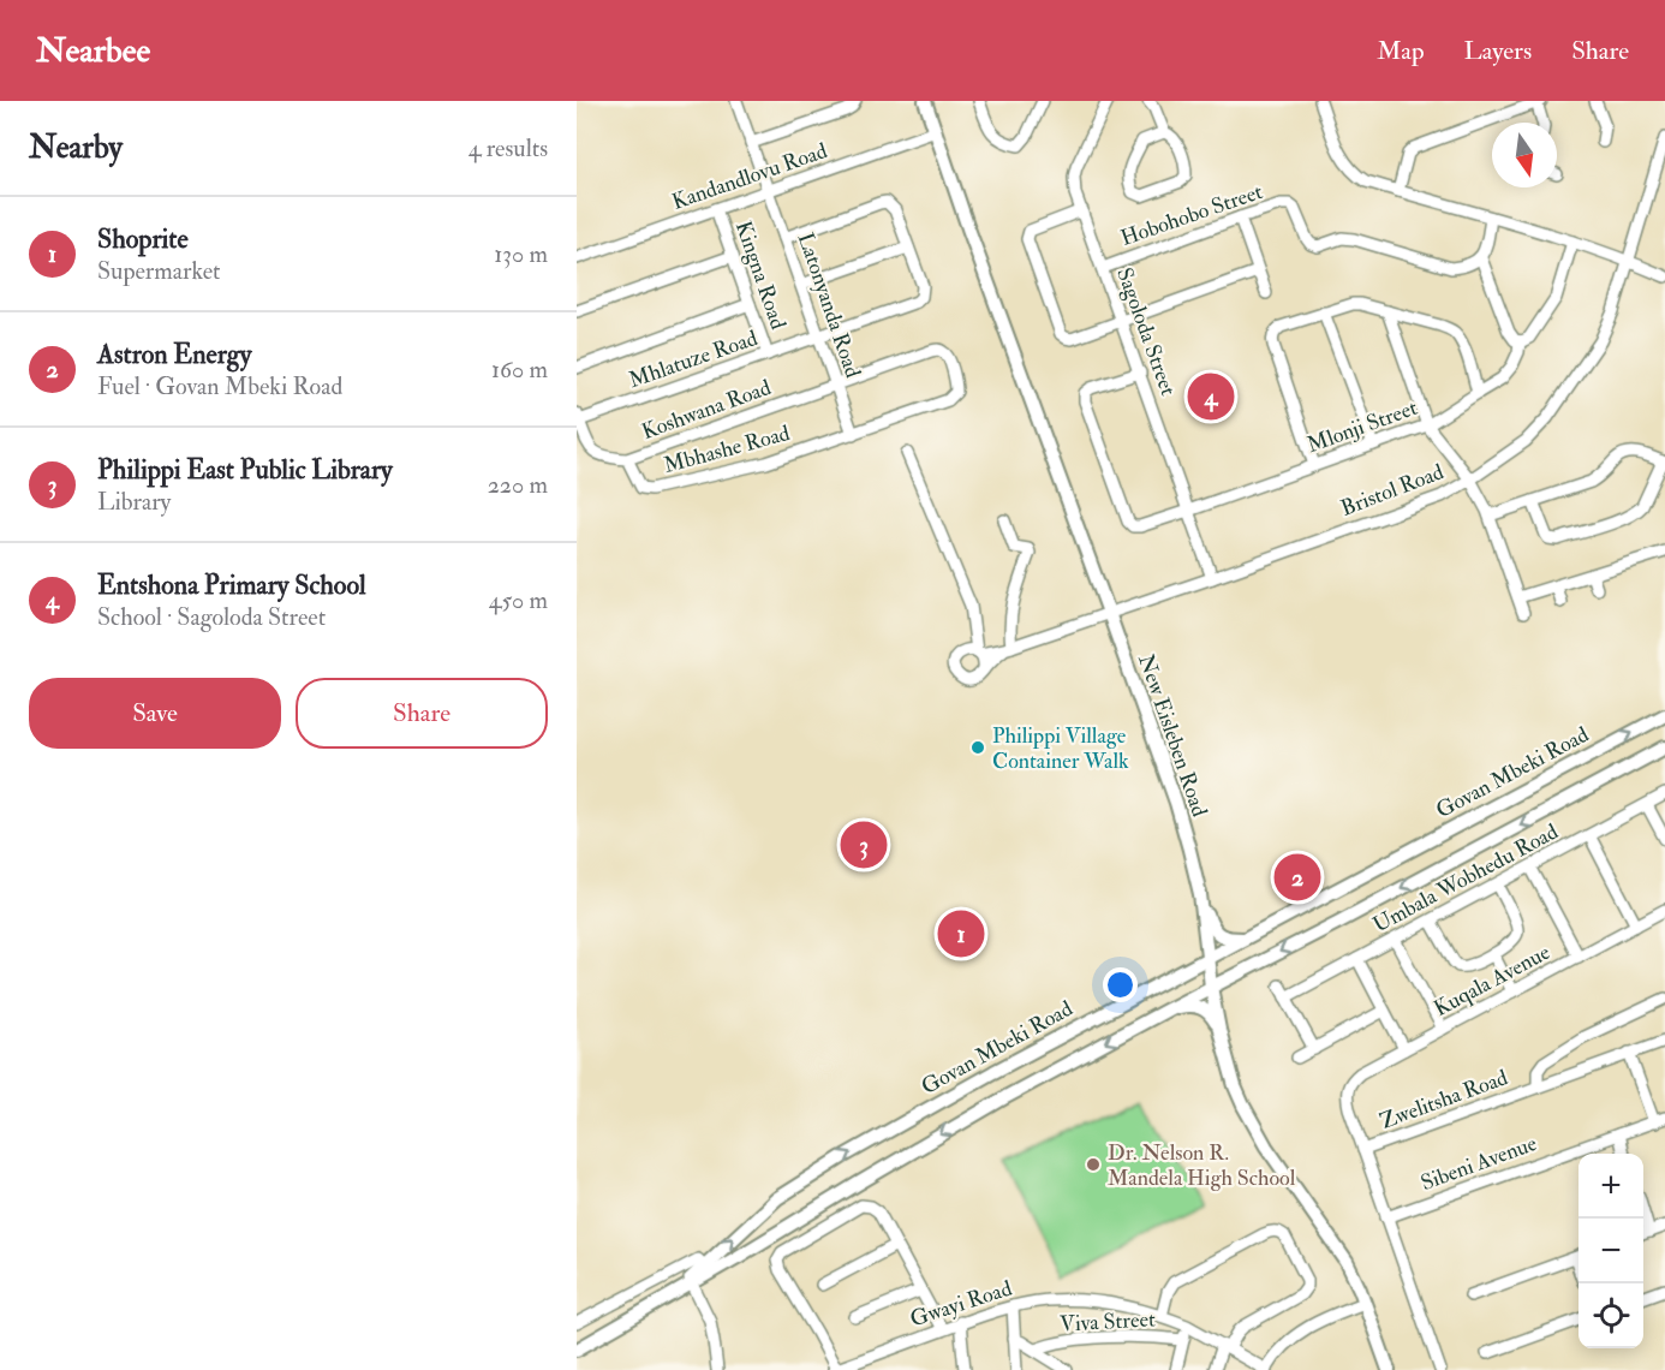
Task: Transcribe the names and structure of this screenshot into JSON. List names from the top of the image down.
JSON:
{
  "streets": {
    "main road": ["New Eisleben Road", "Govan Mbeki Road"],
    "street": [
      "Kandandlovu Road",
      "Hobohobo Street",
      "Kingna Road",
      "Latonyanda Road",
      "Sagoloda Street",
      "Mhlatuze Road",
      "Koshwana Road",
      "Mlonji Street",
      "Mbhashe Road",
      "Bristol Road",
      "Umbala Wobhedu Road",
      "Kuqala Avenue",
      "Zwelitsha Road",
      "Sibeni Avenue",
      "Gwayi Road",
      "Viva Street"
    ]
  },
  "crossings": [
    ["Kandandlovu Road", "Kingna Road"],
    ["Kandandlovu Road", "Latonyanda Road"],
    ["Kandandlovu Road", "New Eisleben Road"],
    ["Hobohobo Street", "Sagoloda Street"],
    ["Kingna Road", "Mhlatuze Road"],
    ["Latonyanda Road", "Mhlatuze Road"],
    ["Latonyanda Road", "Koshwana Road"],
    ["Latonyanda Road", "Mbhashe Road"],
    ["Sagoloda Street", "Mlonji Street"],
    ["Sagoloda Street", "Bristol Road"],
    ["Mhlatuze Road", "Koshwana Road"],
    ["Koshwana Road", "Mbhashe Road"],
    ["Bristol Road", "New Eisleben Road"],
    ["New Eisleben Road", "Govan Mbeki Road"],
    ["Kuqala Avenue", "Zwelitsha Road"]
  ],
  "places": ["Philippi Village Container Walk", "Dr. Nelson R. Mandela High School"],
  "north": "bottom",
  "page": {
    "header": "Nearbee",
    "nav": ["Map", "Layers", "Share"],
    "heading": ["Nearby", "4 results"],
    "list": [
      {
        "mark": "1",
        "name": "Shoprite",
        "note": "Supermarket",
        "value": "130 m"
      },
      {
        "mark": "2",
        "name": "Astron Energy",
        "note": "Fuel · Govan Mbeki Road",
        "value": "160 m"
      },
      {
        "mark": "3",
        "name": "Philippi East Public Library",
        "note": "Library",
        "value": "220 m"
      },
      {
        "mark": "4",
        "name": "Entshona Primary School",
        "note": "School · Sagoloda Street",
        "value": "450 m"
      }
    ],
    "pins": [
      "4",
      "3",
      "2",
      "1"
    ],
    "buttons": ["Save", "Share"],
    "map_buttons": ["+", "−"]
  }
}
